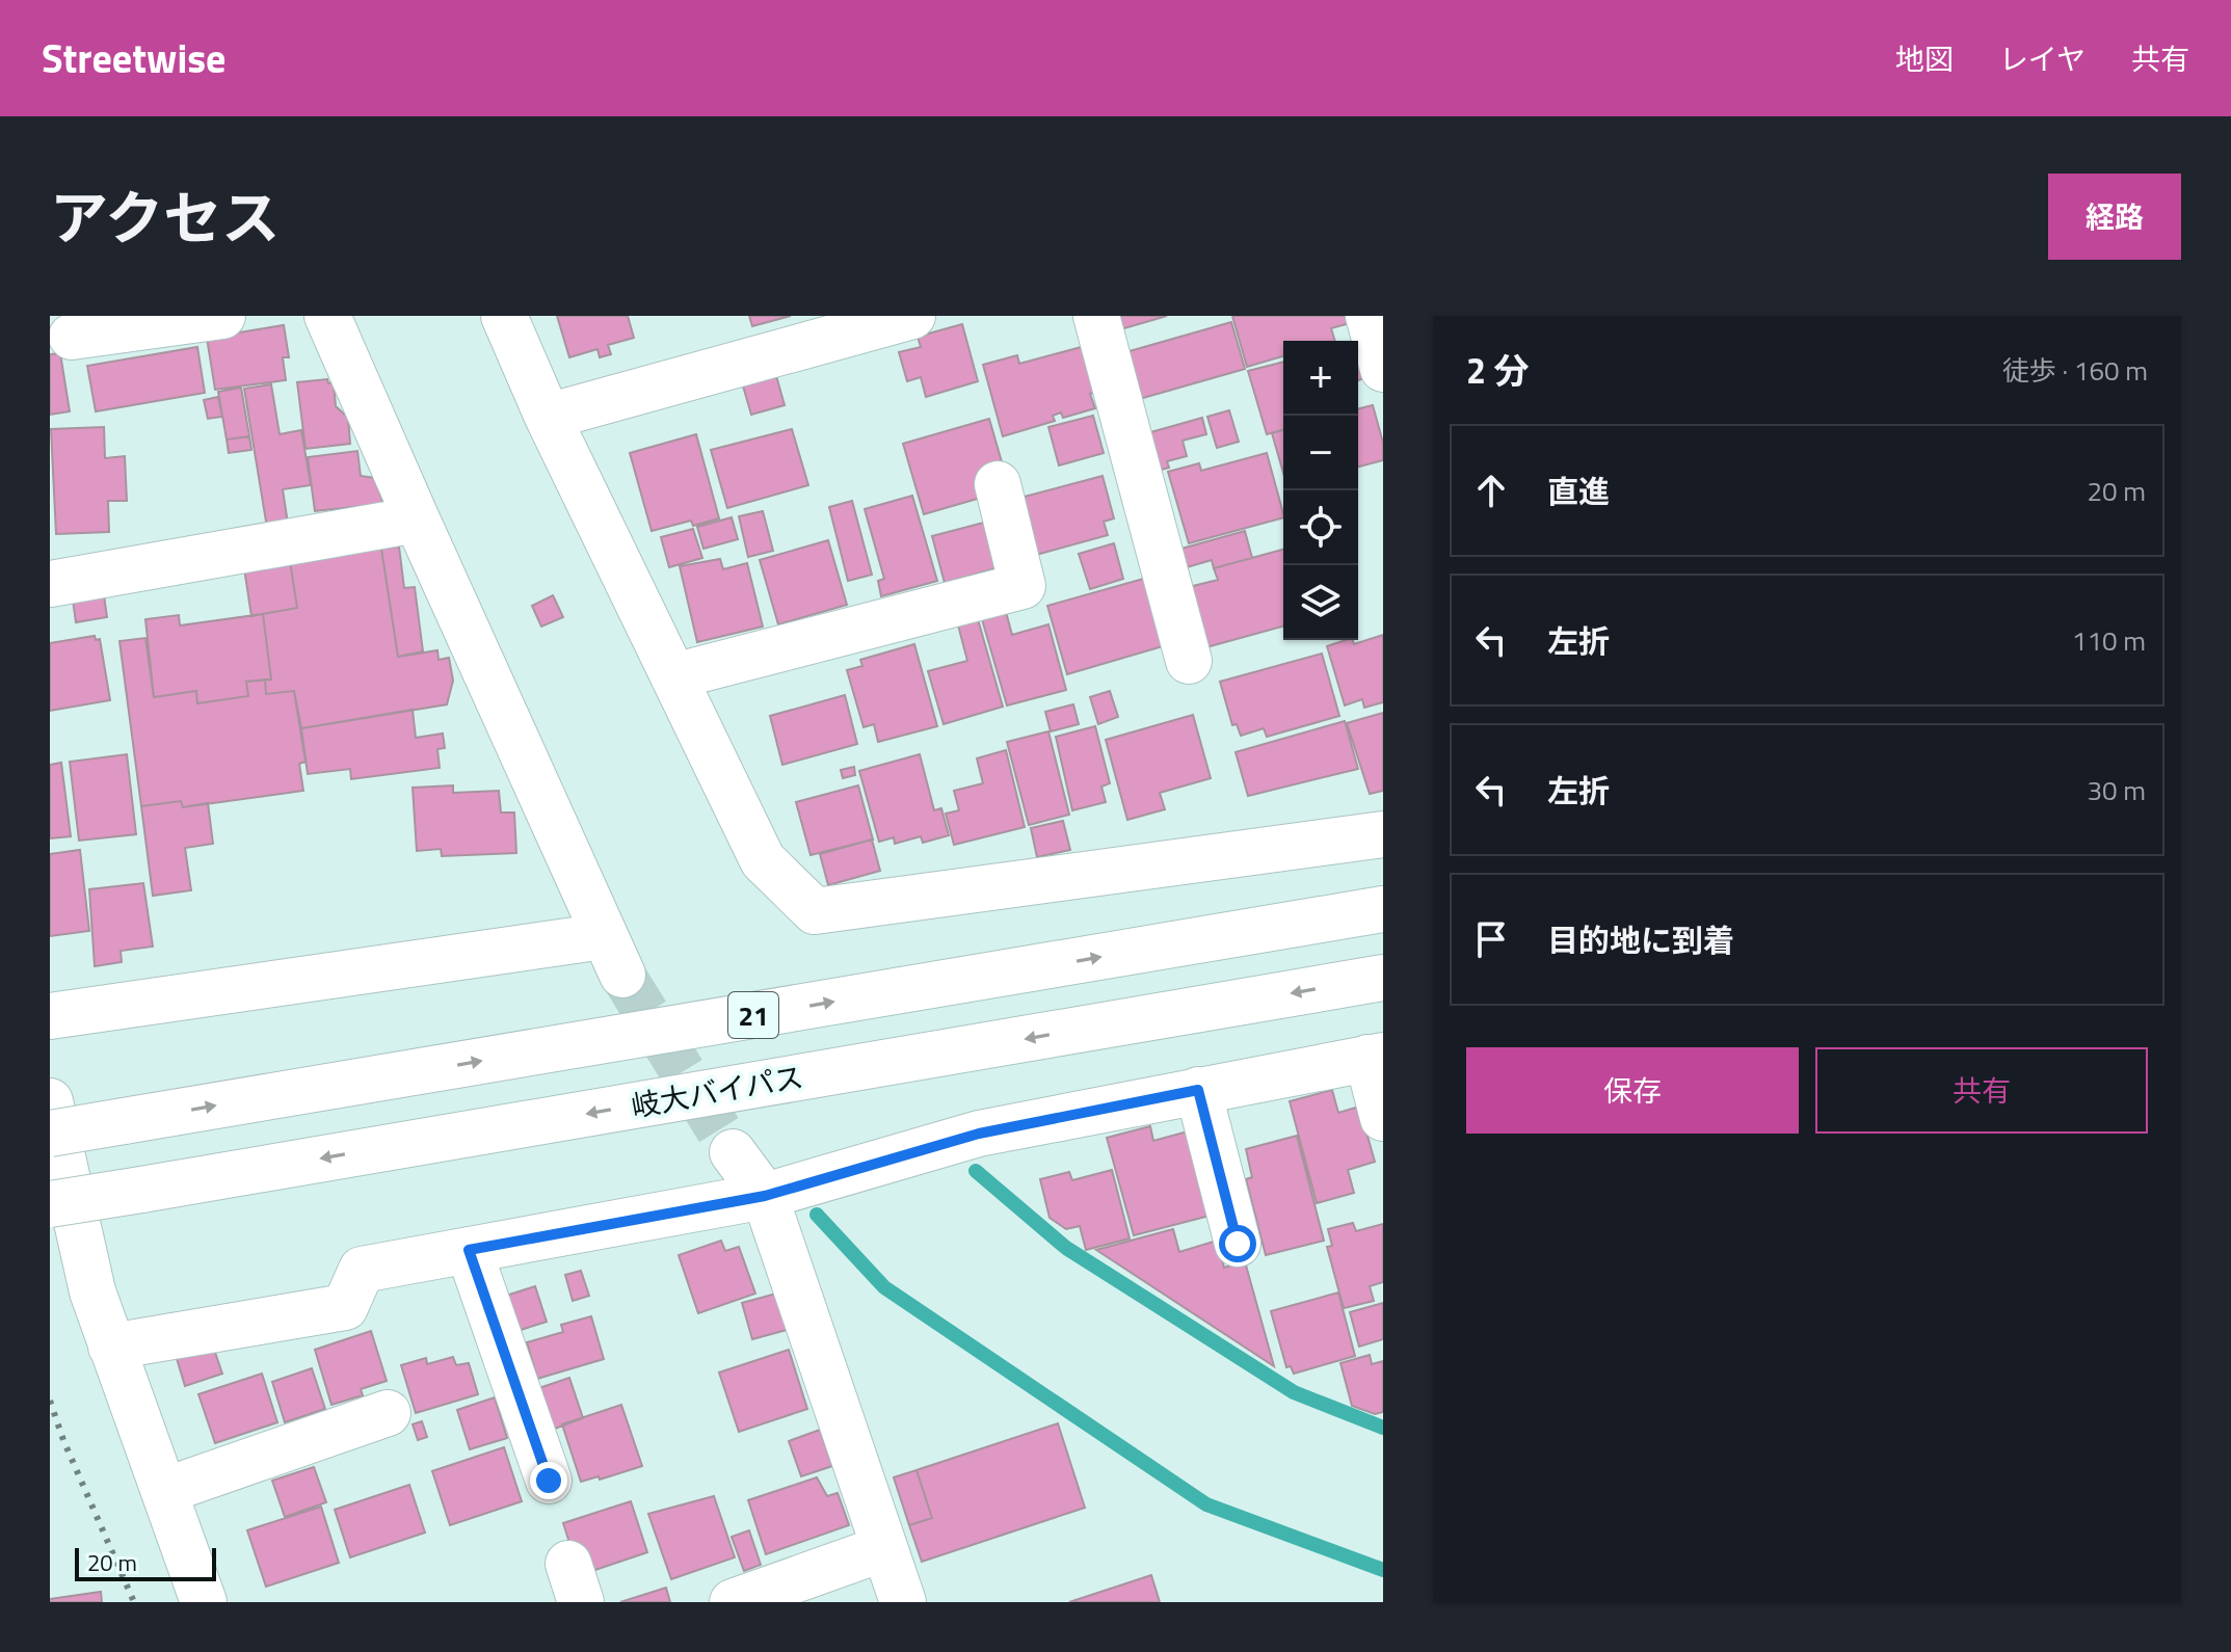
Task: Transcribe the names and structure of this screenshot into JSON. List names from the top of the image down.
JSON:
{
  "streets": {
    "main road": ["21", "岐大バイパス"]
  },
  "scale_bar": "20 m",
  "page": {
    "header": "Streetwise",
    "nav": ["地図", "レイヤ", "共有"],
    "title": "アクセス",
    "buttons": [
      "経路",
      ["保存", "共有"]
    ],
    "heading": ["2 分", "徒歩 · 160 m"],
    "map_buttons": ["+", "−"],
    "list": [
      ["直進", "20 m"],
      ["左折", "110 m"],
      ["左折", "30 m"],
      "目的地に到着"
    ],
    "scale": "20 m"
  }
}
